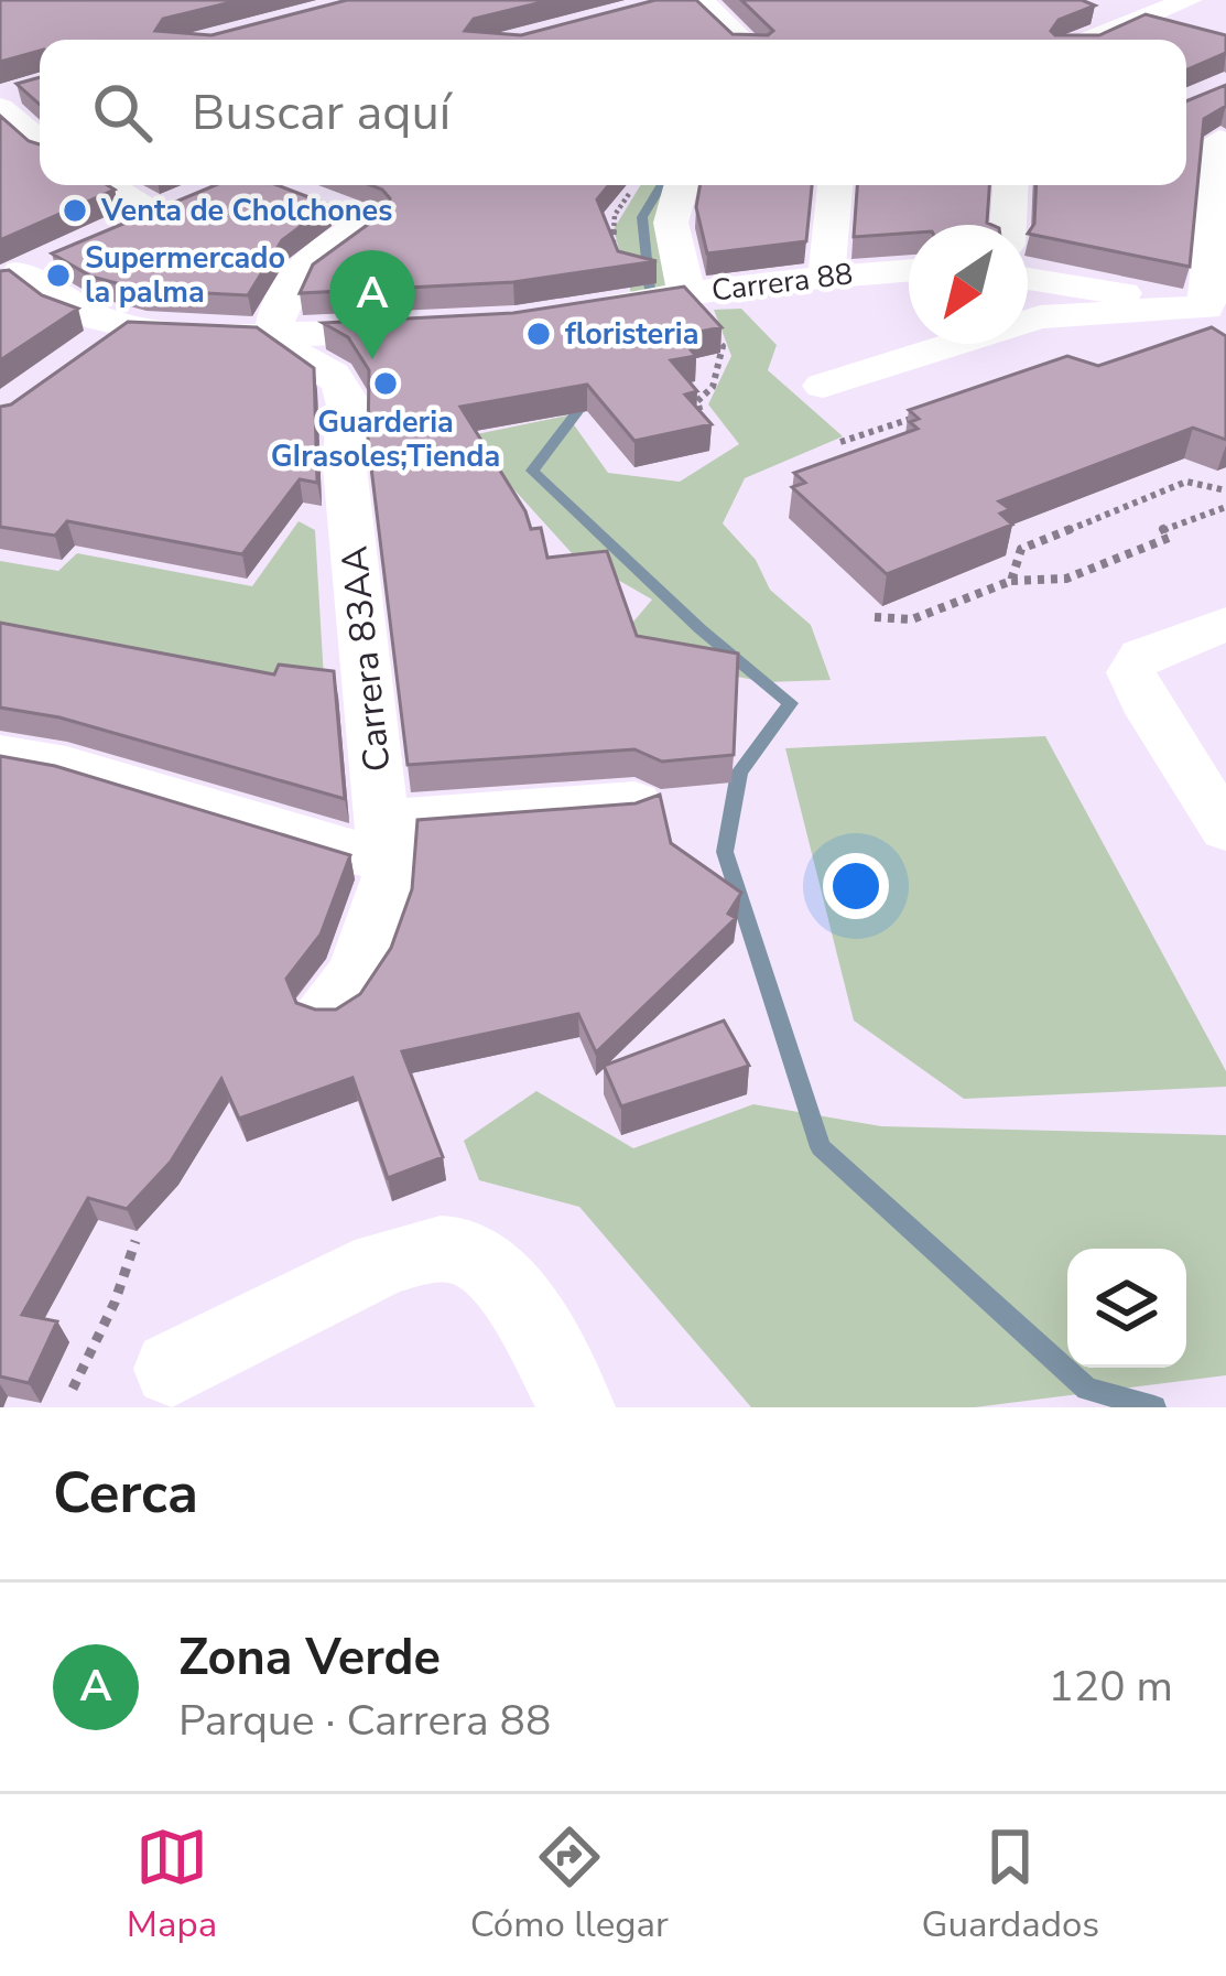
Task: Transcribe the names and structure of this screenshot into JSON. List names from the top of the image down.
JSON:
{
  "streets": {
    "street": ["Carrera 88", "Carrera 83AA"]
  },
  "places": [
    "Venta de Cholchones",
    "Supermercado la palma",
    "floristeria",
    "Guarderia GIrasoles;Tienda"
  ],
  "north": "bottom left",
  "page": {
    "search": "Buscar aquí",
    "pins": "A",
    "heading": "Cerca",
    "list": [
      {
        "mark": "A",
        "name": "Zona Verde",
        "note": "Parque · Carrera 88",
        "value": "120 m"
      }
    ],
    "nav": ["Mapa", "Cómo llegar", "Guardados"]
  }
}
